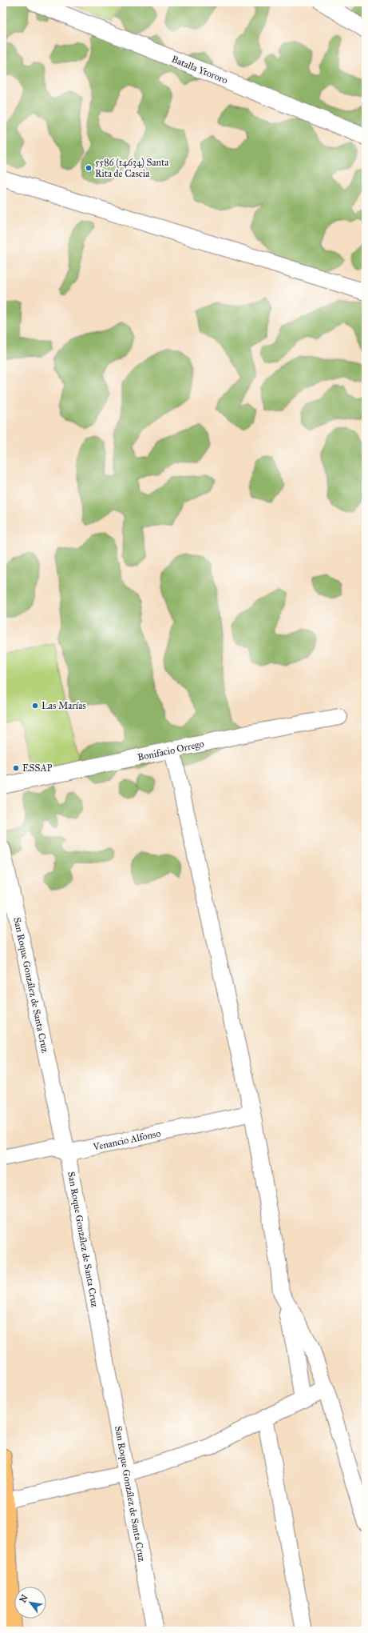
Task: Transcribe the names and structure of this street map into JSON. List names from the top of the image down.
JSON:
{
  "streets": {
    "street": [
      "Batalla Ytororo",
      "Bonifacio Orrego",
      "San Roque González de Santa Cruz",
      "Venancio Alfonso"
    ]
  },
  "crossings": [
    ["San Roque González de Santa Cruz", "Venancio Alfonso"]
  ],
  "places": ["5586 (14634) Santa Rita de Cascia", "Las Marías", "ESSAP"],
  "north": "top left"
}
